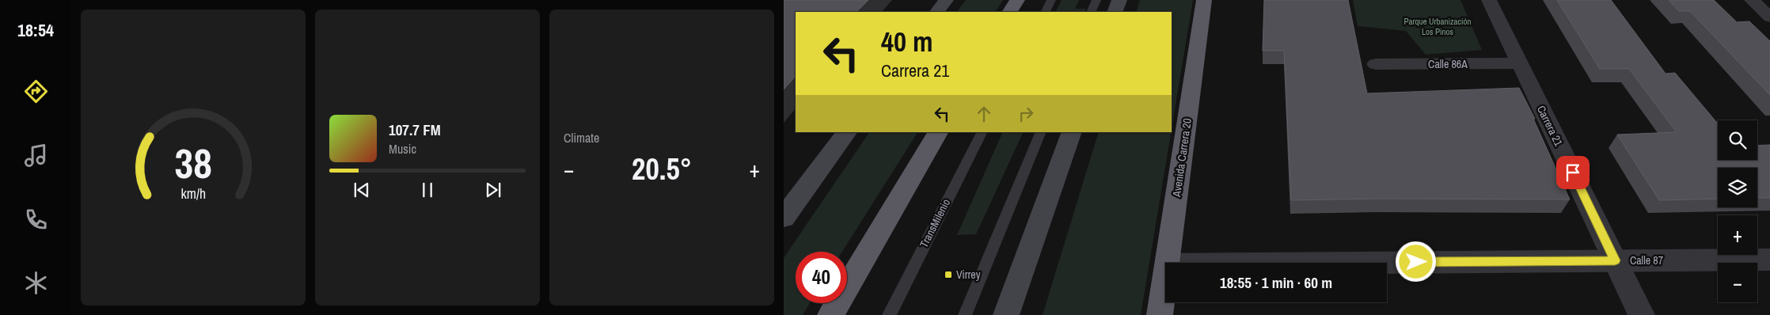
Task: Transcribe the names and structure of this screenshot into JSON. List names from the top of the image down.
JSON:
{
  "streets": {
    "highway": ["Avenida Carrera 20"],
    "street": ["Calle 86A", "Carrera 21", "Calle 87"],
    "lane": ["TransMilenio"]
  },
  "crossings": [
    ["Calle 86A", "Carrera 21"],
    ["Carrera 21", "Calle 87"]
  ],
  "parks": ["Parque Urbanización Los Pinos"],
  "places": {
    "transit": ["Virrey"]
  },
  "page": {
    "tabs": "18:54",
    "tile": "Climate",
    "turn": ["40 m", "Carrera 21"],
    "song": ["107.7 FM", "Music"],
    "map_buttons": ["+", "−"],
    "heat": ["−", "20.5°", "+"],
    "limit": "40",
    "trip": "18:55 · 1 min · 60 m",
    "gauge": ["38", "km/h"]
  }
}
